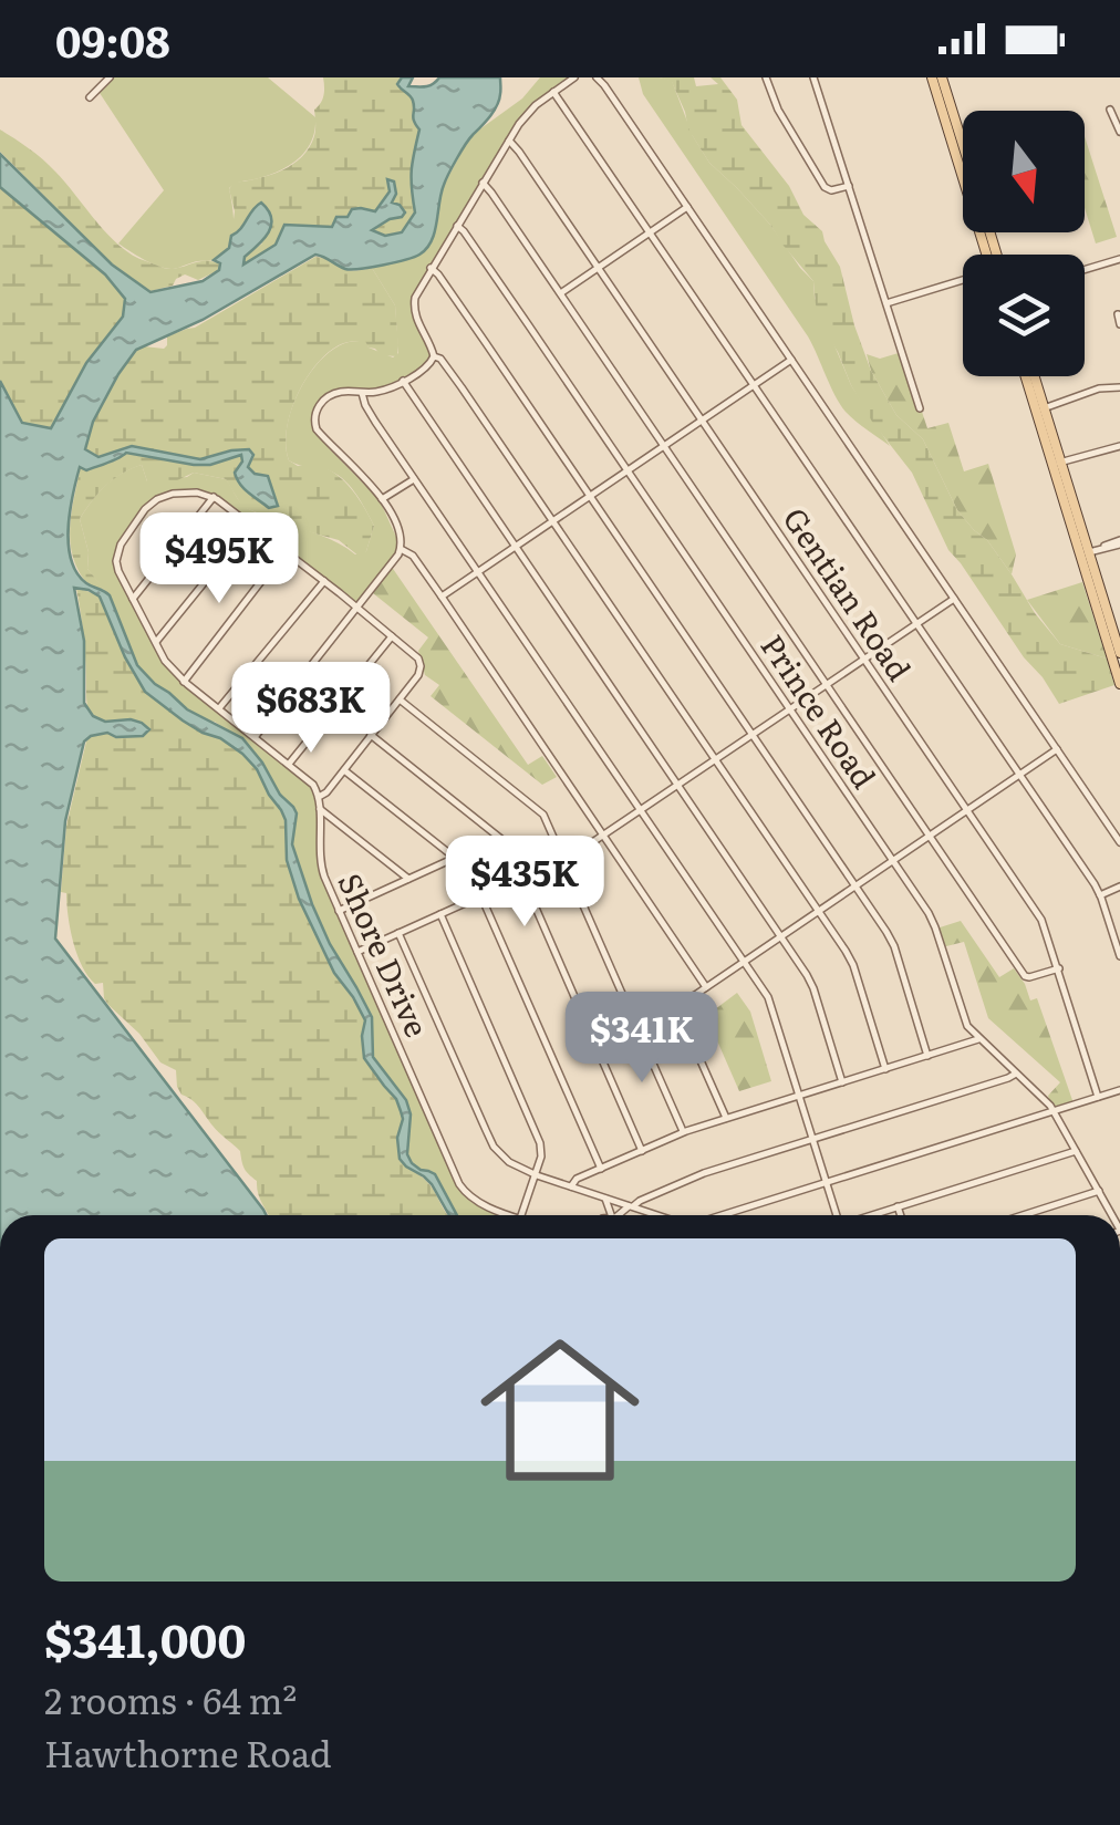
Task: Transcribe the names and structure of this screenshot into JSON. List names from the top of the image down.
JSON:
{
  "streets": {
    "street": ["Gentian Road", "Prince Road", "Shore Drive"]
  },
  "north": "bottom",
  "page": {
    "status": "09:08",
    "price": [
      "$495K",
      "$683K",
      "$435K",
      "$341K"
    ],
    "list": [
      {
        "name": "$341,000",
        "note": "2 rooms · 64 m² · Hawthorne Road"
      }
    ]
  }
}
